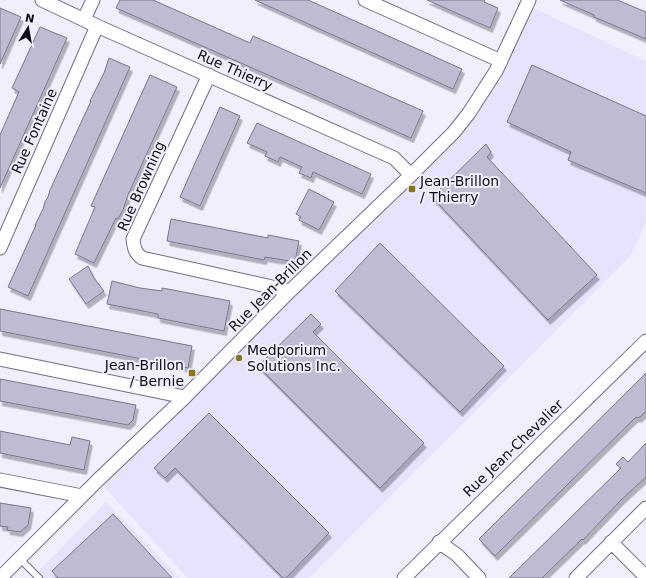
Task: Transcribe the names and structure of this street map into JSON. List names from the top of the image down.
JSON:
{
  "streets": {
    "street": [
      "Rue Thierry",
      "Rue Fontaine",
      "Rue Browning",
      "Rue Jean-Brillon",
      "Rue Jean-Chevalier"
    ]
  },
  "crossings": [
    ["Rue Thierry", "Rue Fontaine"],
    ["Rue Thierry", "Rue Browning"],
    ["Rue Thierry", "Rue Jean-Brillon"],
    ["Rue Browning", "Rue Jean-Brillon"]
  ],
  "places": {
    "transit": ["Jean-Brillon / Thierry", "Jean-Brillon / Bernie"],
    "other": ["Medporium Solutions Inc."]
  },
  "north": "top"
}
